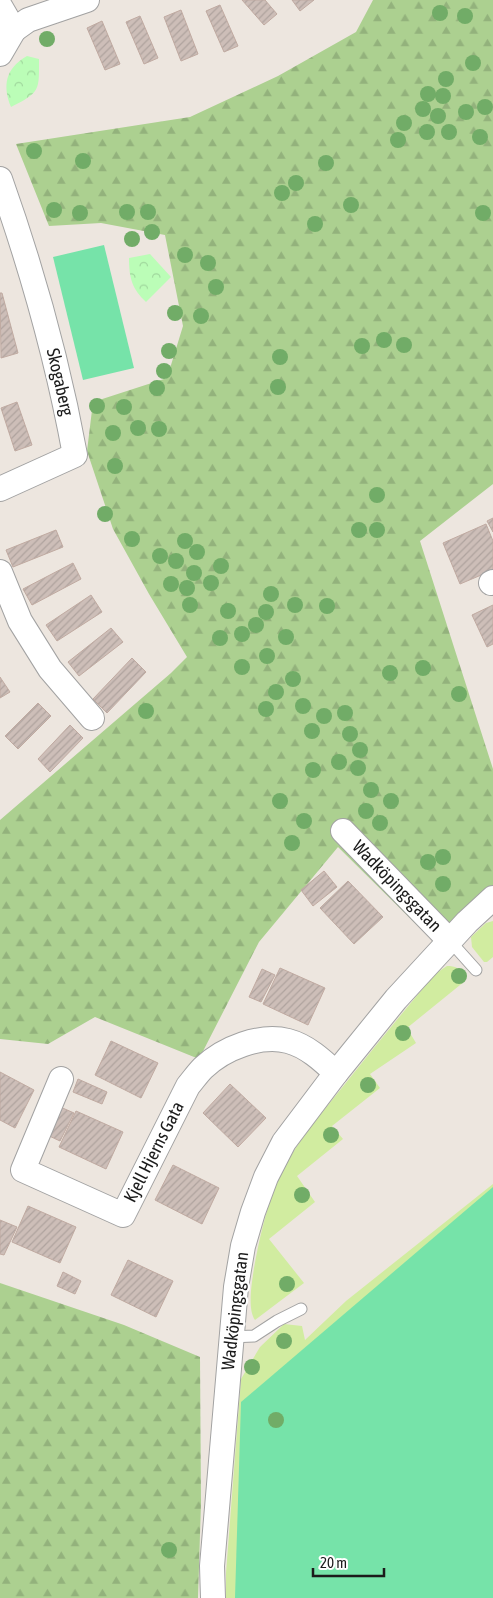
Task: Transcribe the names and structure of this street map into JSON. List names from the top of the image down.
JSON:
{
  "streets": {
    "street": ["Skogaberg", "Wadköpingsgatan", "Kjell Hjerns Gata"]
  },
  "crossings": [
    ["Wadköpingsgatan", "Kjell Hjerns Gata"]
  ],
  "scale_bar": "20 m"
}
